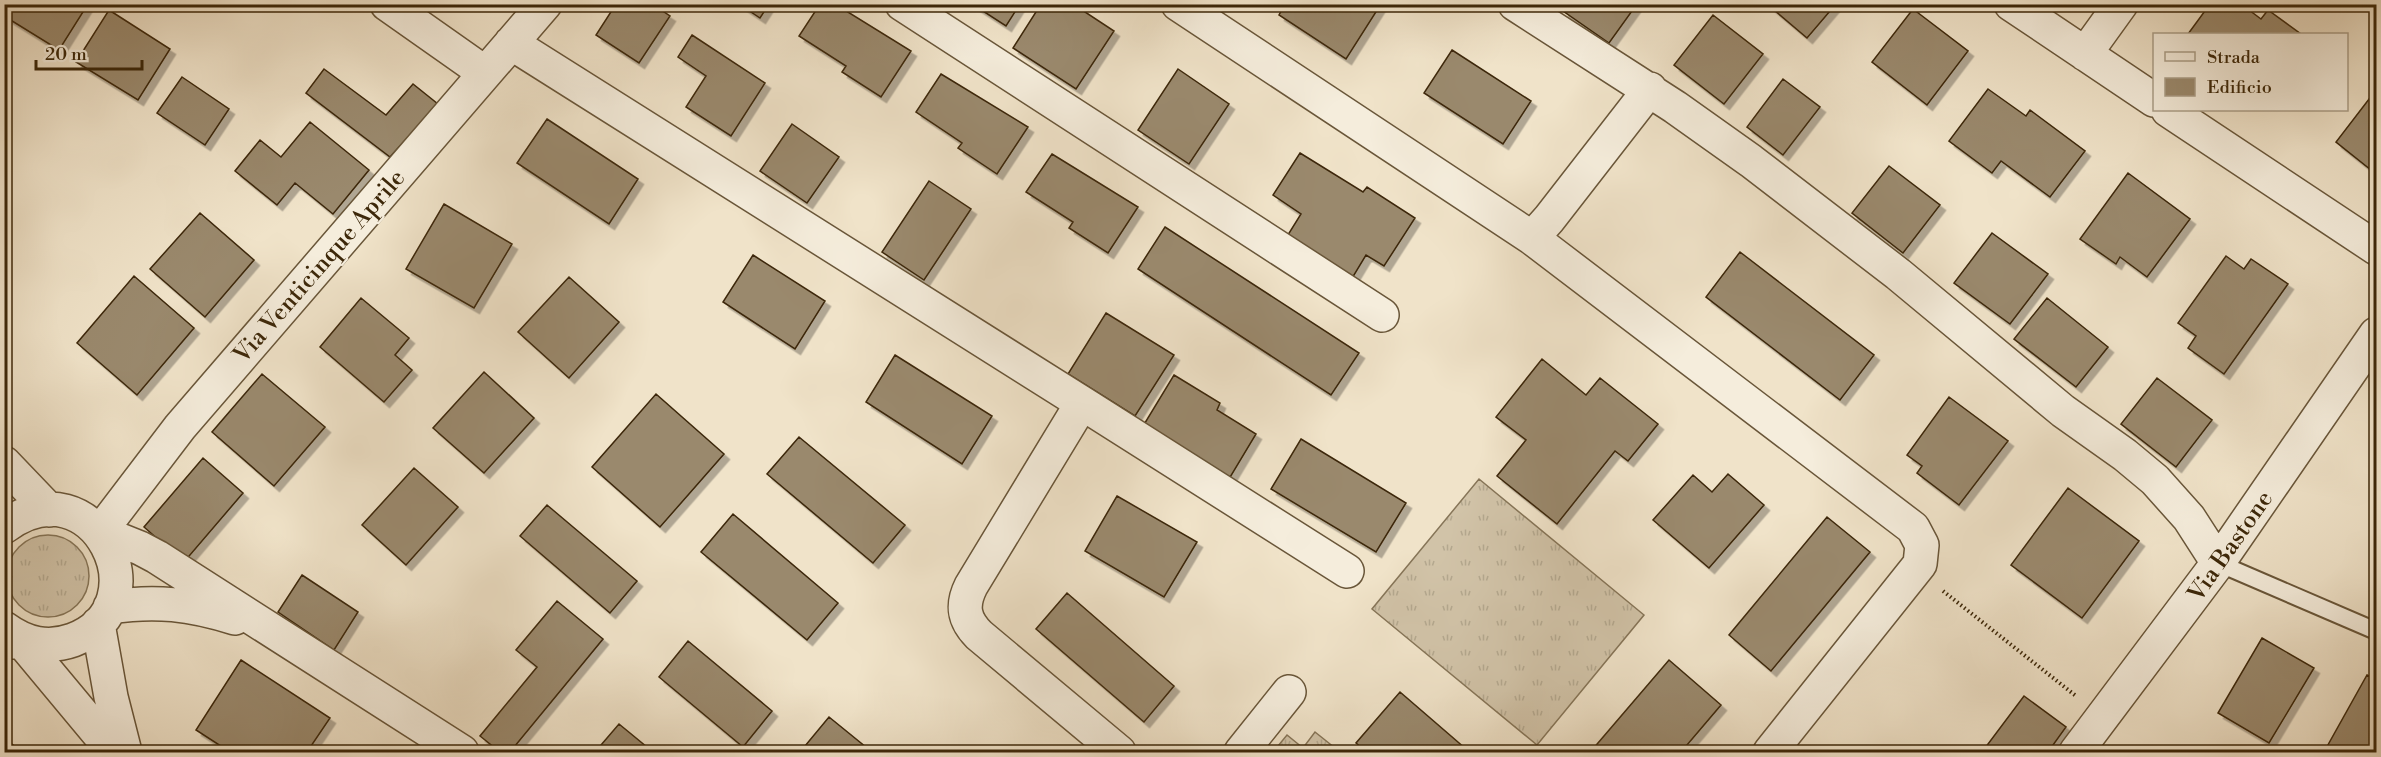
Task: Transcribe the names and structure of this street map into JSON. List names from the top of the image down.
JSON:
{
  "streets": {
    "street": ["Via Venticinque Aprile", "Via Bastone"]
  },
  "legend": ["Strada", "Edificio"],
  "scale_bar": "20 m"
}
